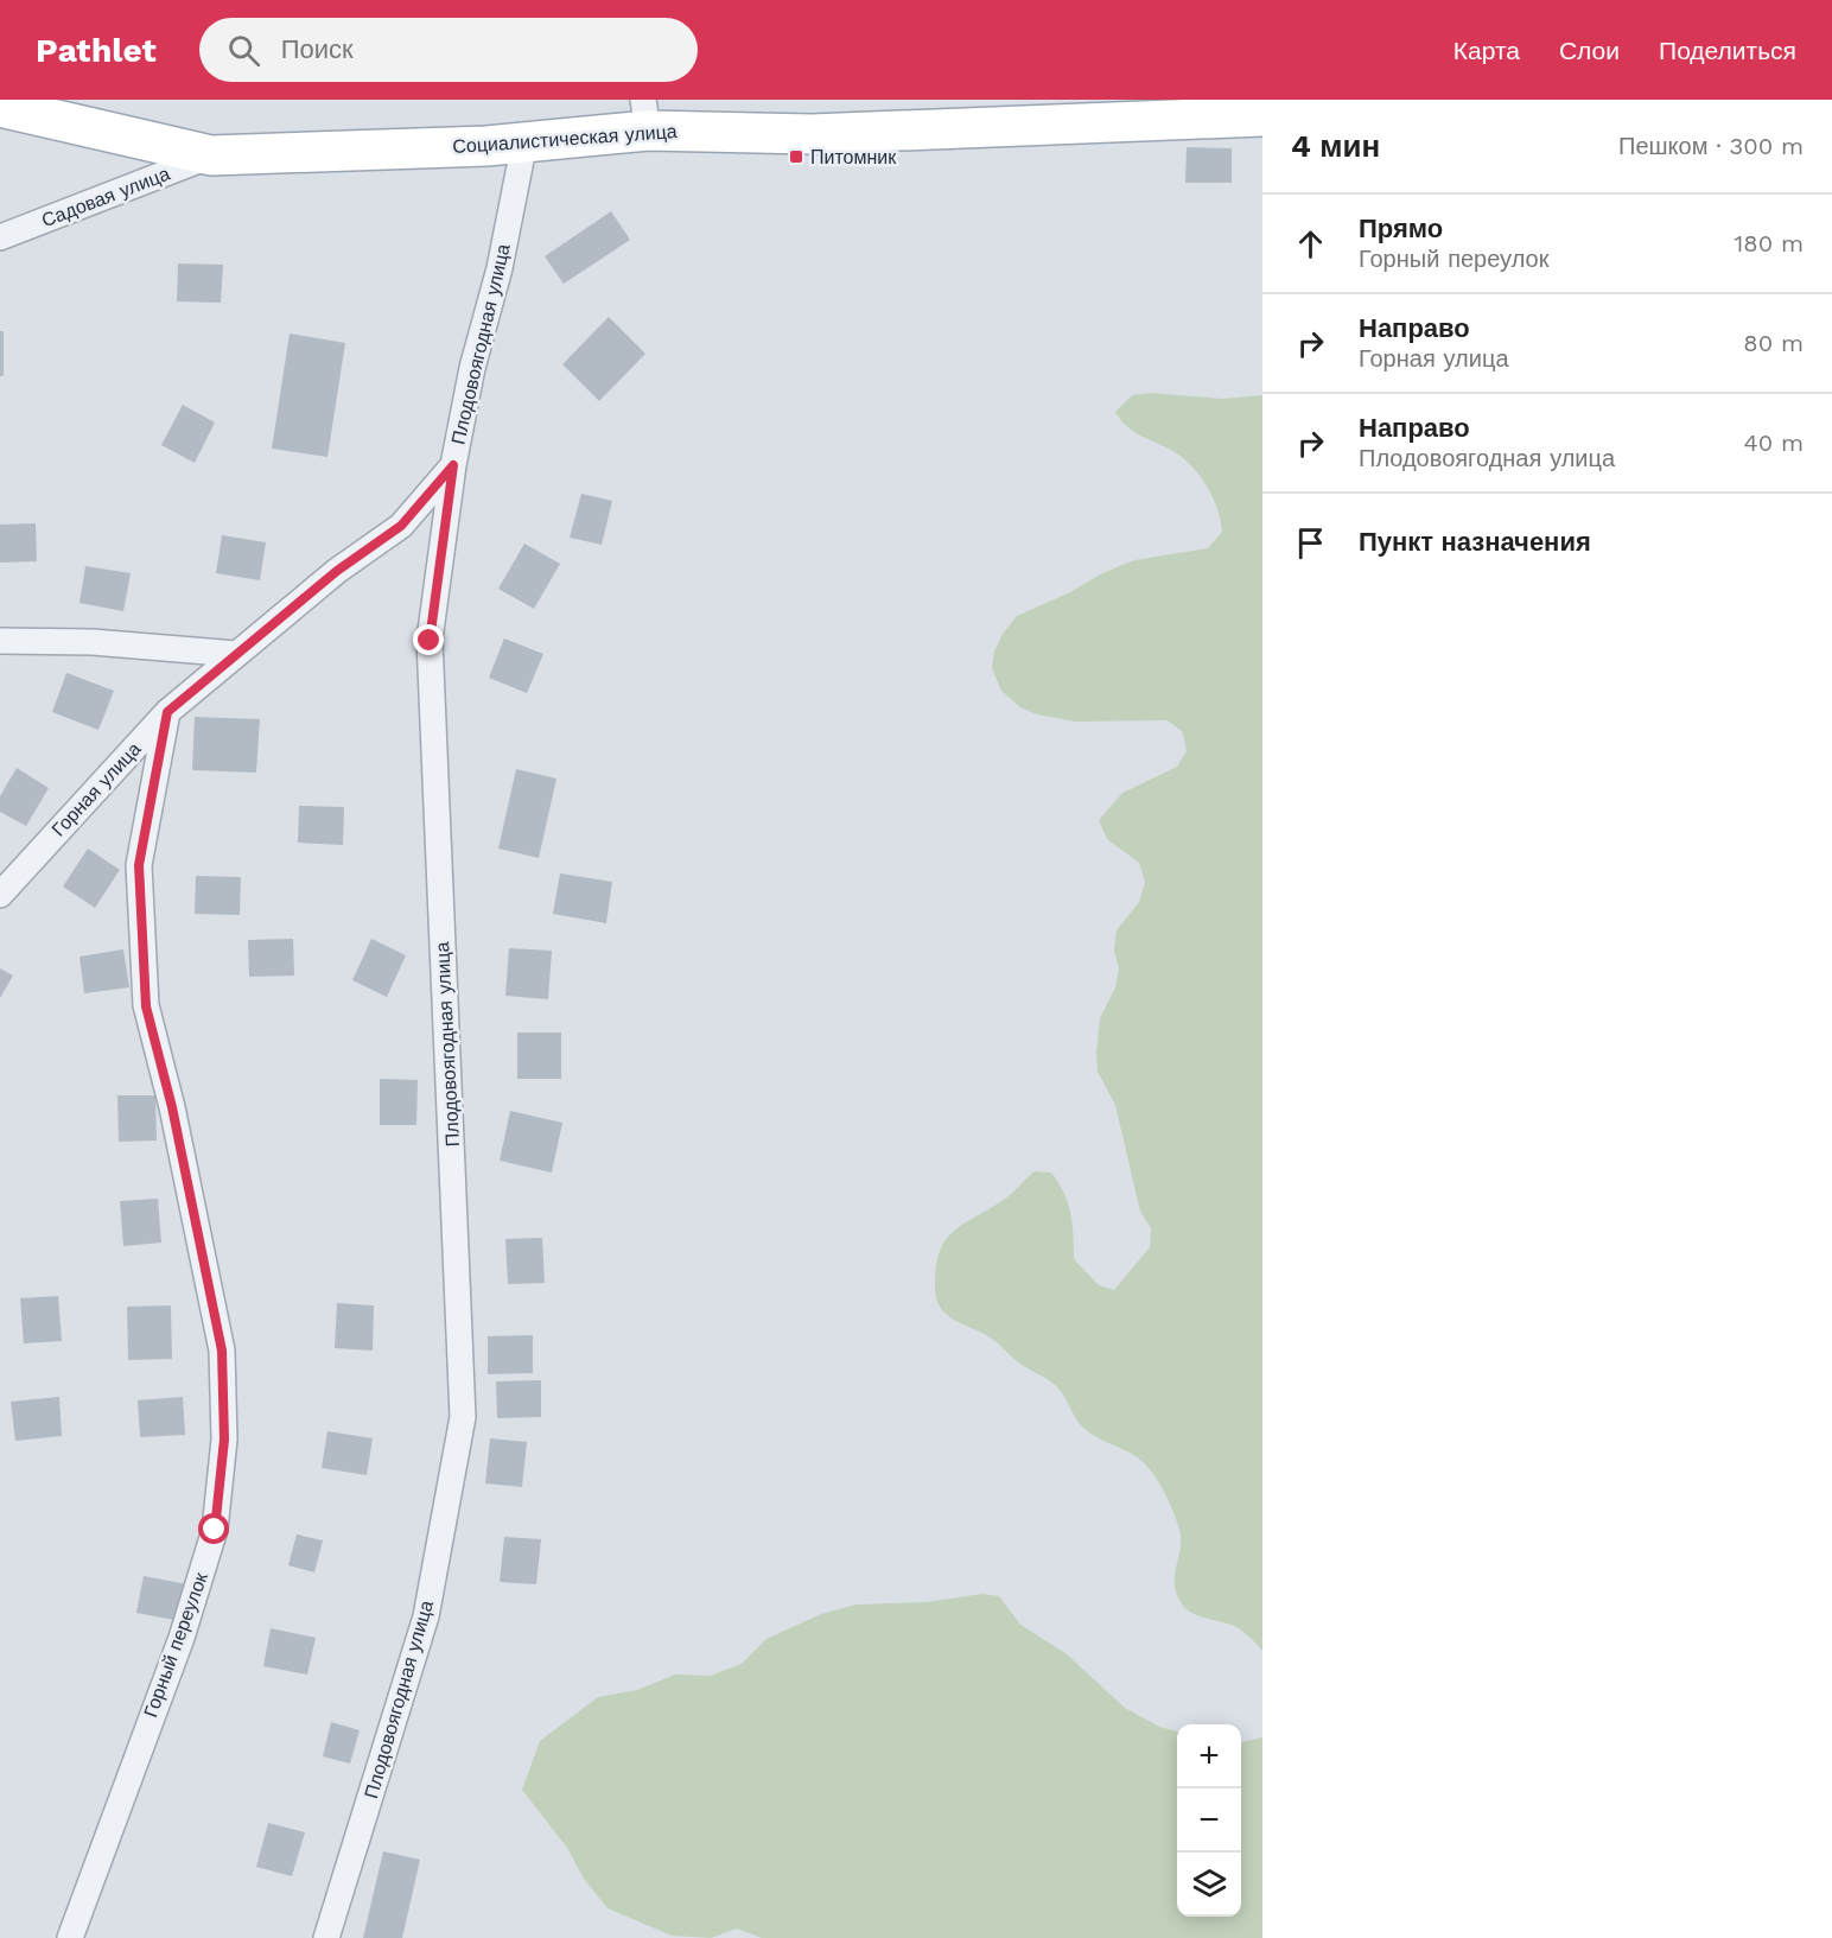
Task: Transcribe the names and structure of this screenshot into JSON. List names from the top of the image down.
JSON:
{
  "streets": {
    "main road": ["Социалистическая улица"],
    "street": [
      "Садовая улица",
      "Плодовоягодная улица",
      "Горная улица",
      "Горный переулок"
    ]
  },
  "crossings": [
    ["Социалистическая улица", "Садовая улица"],
    ["Социалистическая улица", "Плодовоягодная улица"],
    ["Плодовоягодная улица", "Горная улица"],
    ["Горная улица", "Горный переулок"]
  ],
  "places": {
    "transit": ["Питомник"]
  },
  "page": {
    "header": "Pathlet",
    "search": "Поиск",
    "nav": ["Карта", "Слои", "Поделиться"],
    "heading": ["4 мин", "Пешком · 300 m"],
    "list": [
      ["Прямо", "Горный переулок", "180 m"],
      ["Направо", "Горная улица", "80 m"],
      ["Направо", "Плодовоягодная улица", "40 m"],
      "Пункт назначения"
    ],
    "map_buttons": ["+", "−"]
  }
}
